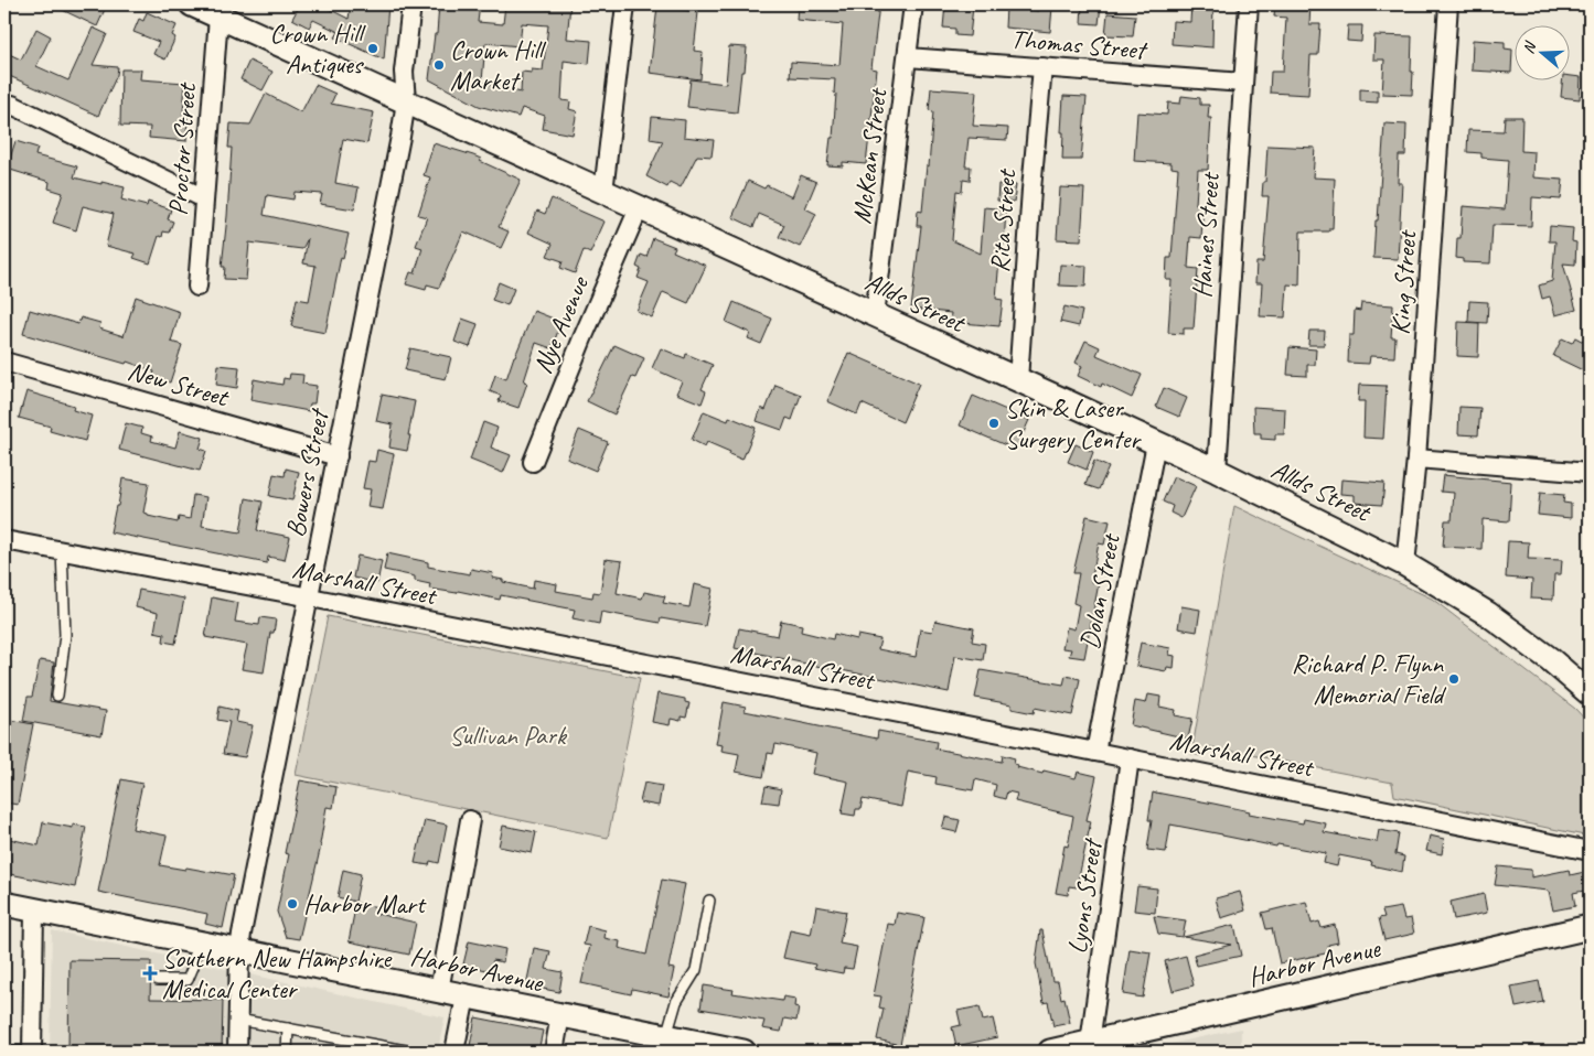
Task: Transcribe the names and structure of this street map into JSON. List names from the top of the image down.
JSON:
{
  "streets": {
    "street": [
      "Thomas Street",
      "Proctor Street",
      "McKean Street",
      "Rita Street",
      "Haines Street",
      "King Street",
      "Allds Street",
      "Nye Avenue",
      "New Street",
      "Bowers Street",
      "Marshall Street",
      "Dolan Street",
      "Lyons Street",
      "Harbor Avenue"
    ]
  },
  "crossings": [
    ["Thomas Street", "McKean Street"],
    ["Thomas Street", "Rita Street"],
    ["Thomas Street", "Haines Street"],
    ["Proctor Street", "Allds Street"],
    ["McKean Street", "Allds Street"],
    ["Rita Street", "Allds Street"],
    ["Haines Street", "Allds Street"],
    ["King Street", "Allds Street"],
    ["Allds Street", "Nye Avenue"],
    ["Allds Street", "Bowers Street"],
    ["Allds Street", "Dolan Street"],
    ["New Street", "Bowers Street"],
    ["Bowers Street", "Marshall Street"],
    ["Bowers Street", "Harbor Avenue"],
    ["Marshall Street", "Dolan Street"],
    ["Marshall Street", "Lyons Street"],
    ["Lyons Street", "Harbor Avenue"]
  ],
  "parks": ["Sullivan Park"],
  "places": {
    "other": [
      "Crown Hill Antiques",
      "Crown Hill Market",
      "Skin & Laser Surgery Center",
      "Richard P. Flynn Memorial Field",
      "Harbor Mart"
    ],
    "health": ["Southern New Hampshire Medical Center"]
  },
  "north": "left"
}
